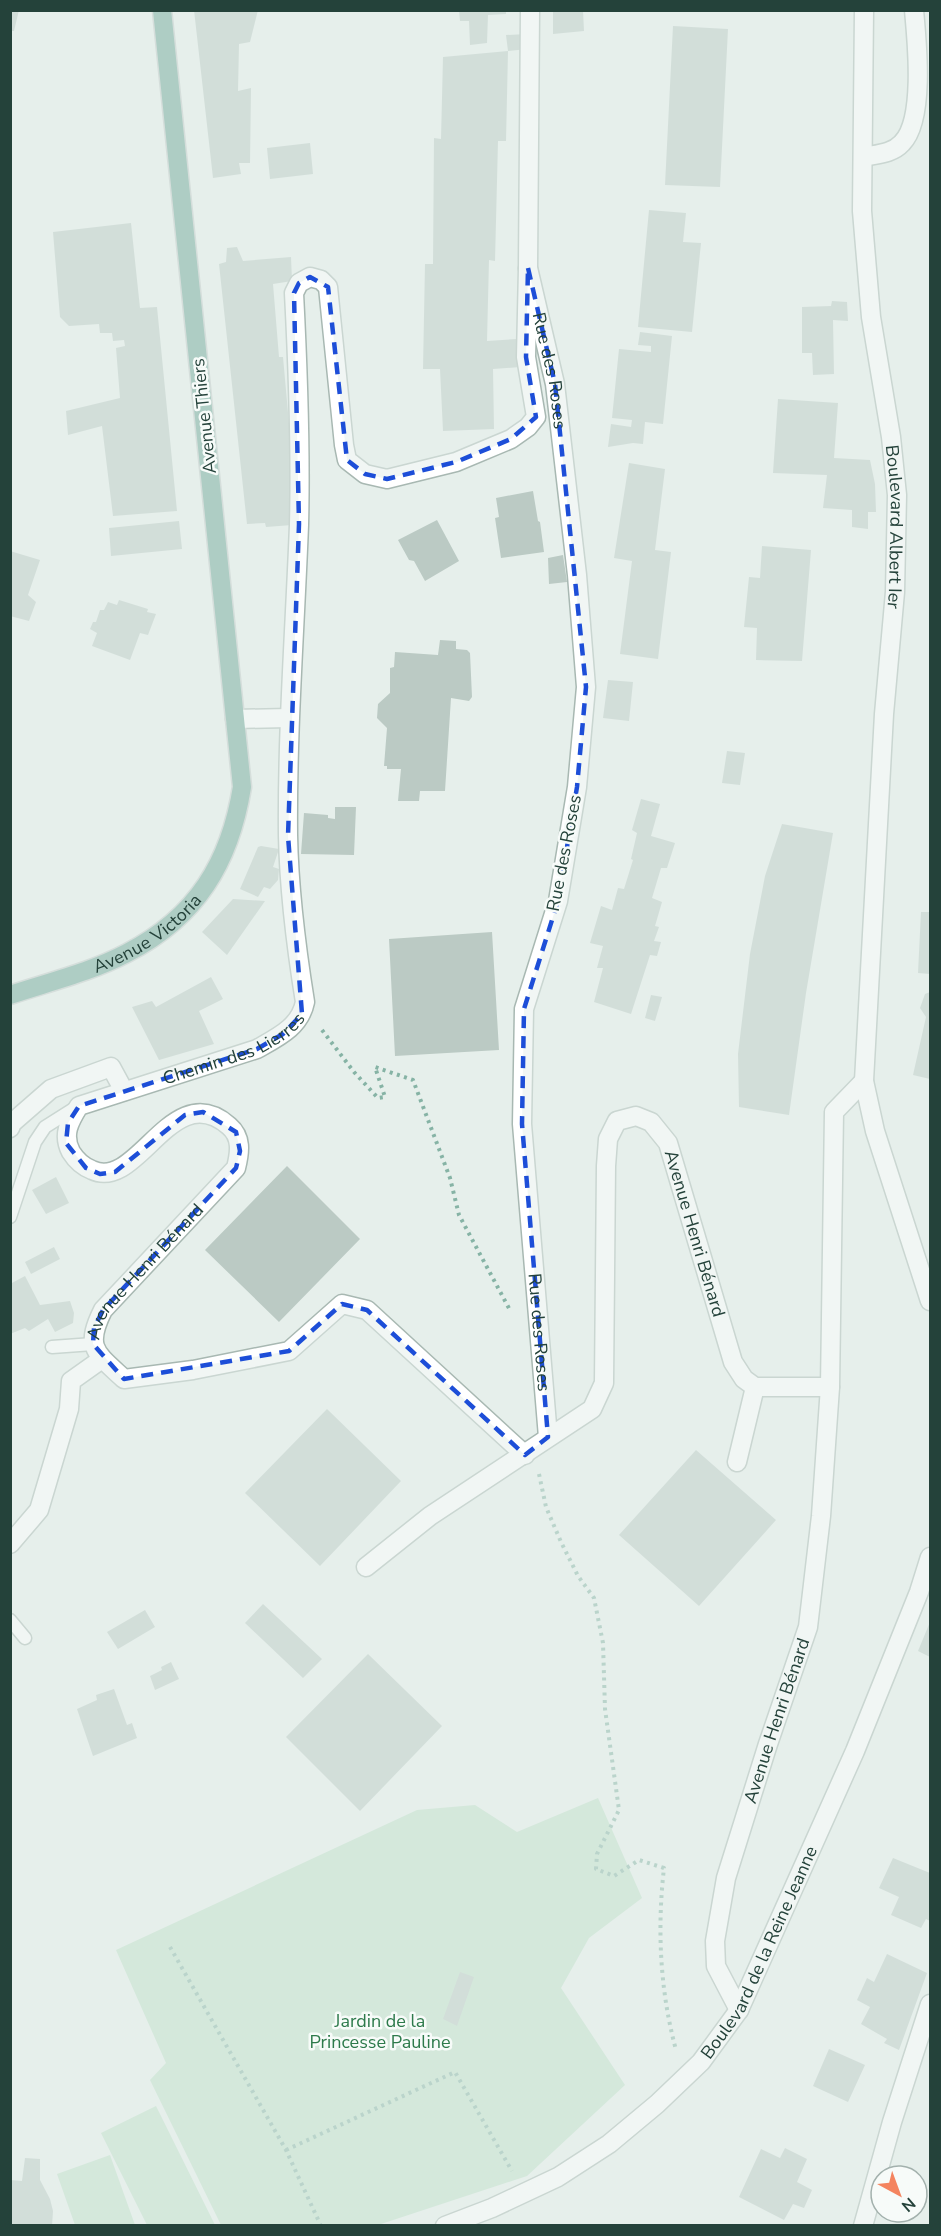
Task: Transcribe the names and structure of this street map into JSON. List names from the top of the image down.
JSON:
{
  "streets": {
    "main road": ["Avenue Thiers", "Avenue Victoria"],
    "street": [
      "Rue des Roses",
      "Boulevard Albert Ier",
      "Chemin des Lierres",
      "Avenue Henri Bénard",
      "Boulevard de la Reine Jeanne"
    ]
  },
  "crossings": [
    ["Rue des Roses", "Chemin des Lierres"],
    ["Rue des Roses", "Avenue Henri Bénard"],
    ["Avenue Thiers", "Avenue Victoria"],
    ["Boulevard Albert Ier", "Avenue Henri Bénard"],
    ["Avenue Henri Bénard", "Boulevard de la Reine Jeanne"]
  ],
  "parks": ["Jardin de la Princesse Pauline"],
  "north": "bottom right"
}
